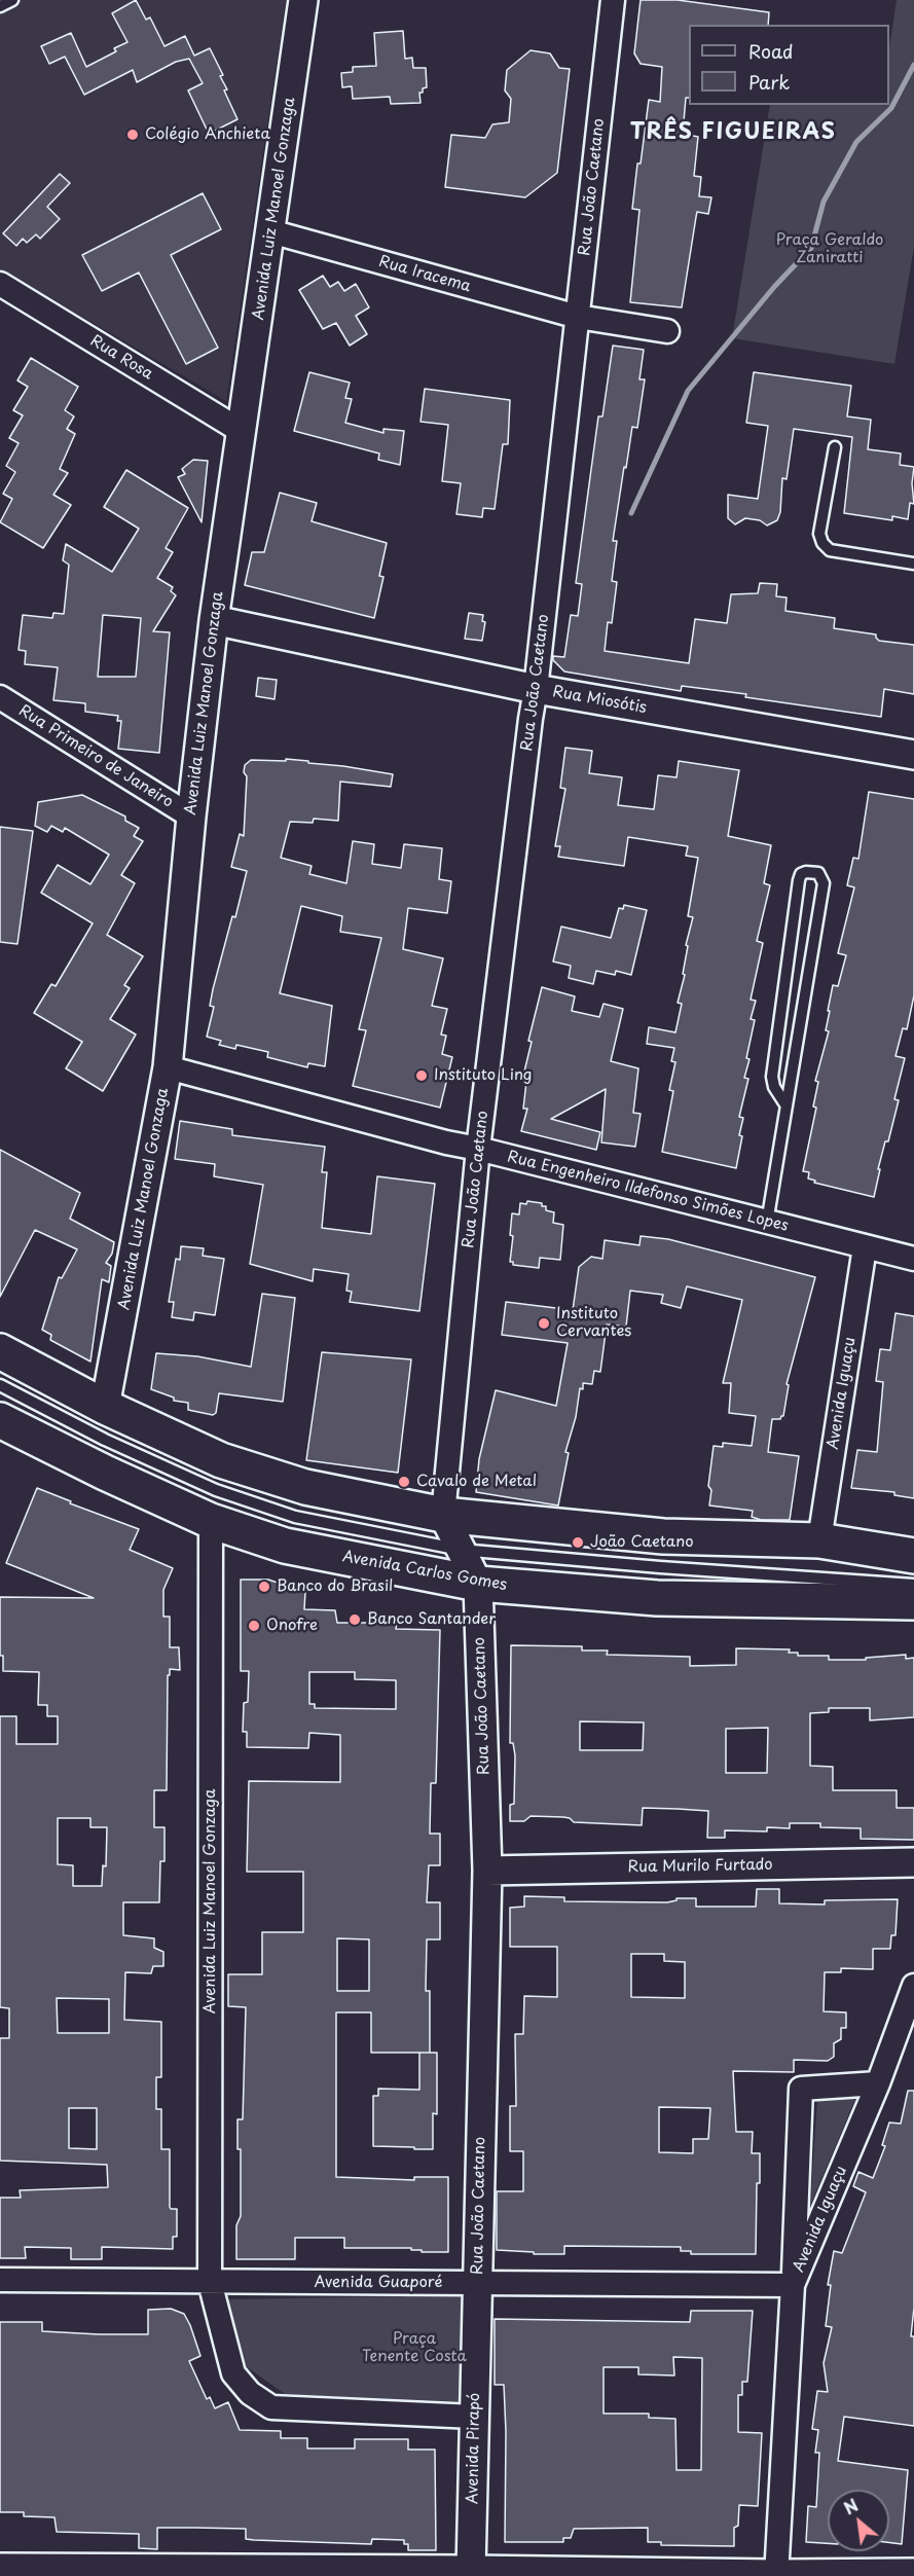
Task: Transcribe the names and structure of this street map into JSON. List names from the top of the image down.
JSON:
{
  "streets": {
    "main road": ["Avenida Carlos Gomes"],
    "street": [
      "Rua João Caetano",
      "Avenida Luiz Manoel Gonzaga",
      "Rua Iracema",
      "Rua Rosa",
      "Rua Miosótis",
      "Rua Primeiro de Janeiro",
      "Rua Engenheiro Ildefonso Simões Lopes",
      "Avenida Iguaçu",
      "Rua Murilo Furtado",
      "Avenida Guaporé",
      "Avenida Pirapó"
    ]
  },
  "crossings": [
    ["Rua João Caetano", "Rua Iracema"],
    ["Rua João Caetano", "Rua Miosótis"],
    ["Rua João Caetano", "Rua Engenheiro Ildefonso Simões Lopes"],
    ["Rua João Caetano", "Avenida Carlos Gomes"],
    ["Rua João Caetano", "Rua Murilo Furtado"],
    ["Rua João Caetano", "Avenida Guaporé"],
    ["Rua João Caetano", "Avenida Pirapó"],
    ["Avenida Luiz Manoel Gonzaga", "Rua Iracema"],
    ["Avenida Luiz Manoel Gonzaga", "Rua Rosa"],
    ["Avenida Luiz Manoel Gonzaga", "Rua Miosótis"],
    ["Avenida Luiz Manoel Gonzaga", "Rua Primeiro de Janeiro"],
    ["Avenida Luiz Manoel Gonzaga", "Rua Engenheiro Ildefonso Simões Lopes"],
    ["Avenida Luiz Manoel Gonzaga", "Avenida Carlos Gomes"],
    ["Avenida Luiz Manoel Gonzaga", "Avenida Guaporé"],
    ["Avenida Luiz Manoel Gonzaga", "Avenida Pirapó"],
    ["Rua Engenheiro Ildefonso Simões Lopes", "Avenida Iguaçu"],
    ["Avenida Iguaçu", "Avenida Guaporé"],
    ["Avenida Guaporé", "Avenida Pirapó"]
  ],
  "districts": ["TRÊS FIGUEIRAS"],
  "parks": ["Praça Geraldo Zaniratti", "Praça Tenente Costa"],
  "places": [
    "Colégio Anchieta",
    "Instituto Ling",
    "Instituto Cervantes",
    "Cavalo de Metal",
    "João Caetano",
    "Banco do Brasil",
    "Banco Santander",
    "Onofre"
  ],
  "legend": ["Road", "Park"],
  "north": "top left"
}
